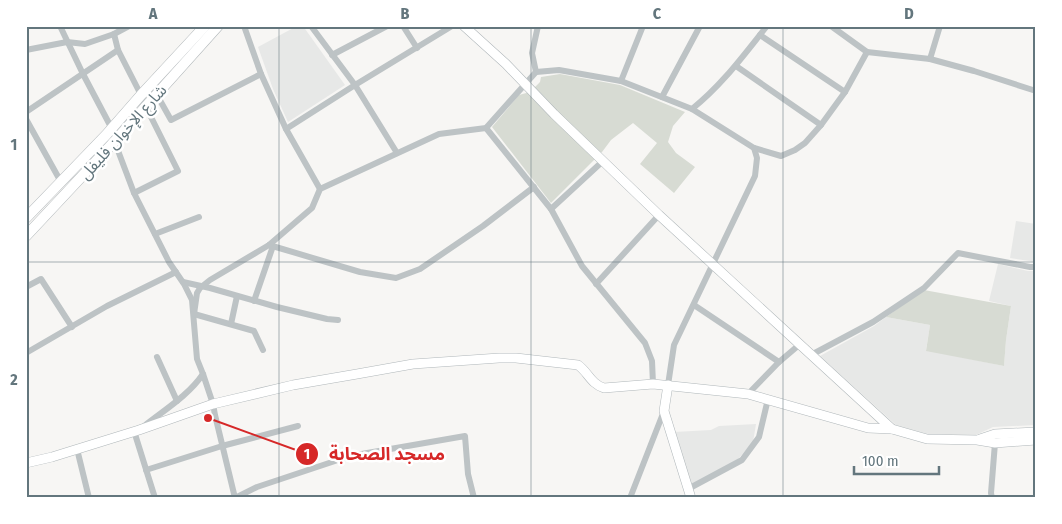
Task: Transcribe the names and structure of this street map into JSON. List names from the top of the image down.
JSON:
{
  "streets": {
    "main road": ["شارع الإخوان فليفل"]
  },
  "places": ["مسجد الصحابة"],
  "scale_bar": "100 m",
  "grid": {
    "columns": [
      "A",
      "B",
      "C",
      "D"
    ],
    "rows": ["1", "2"]
  }
}
